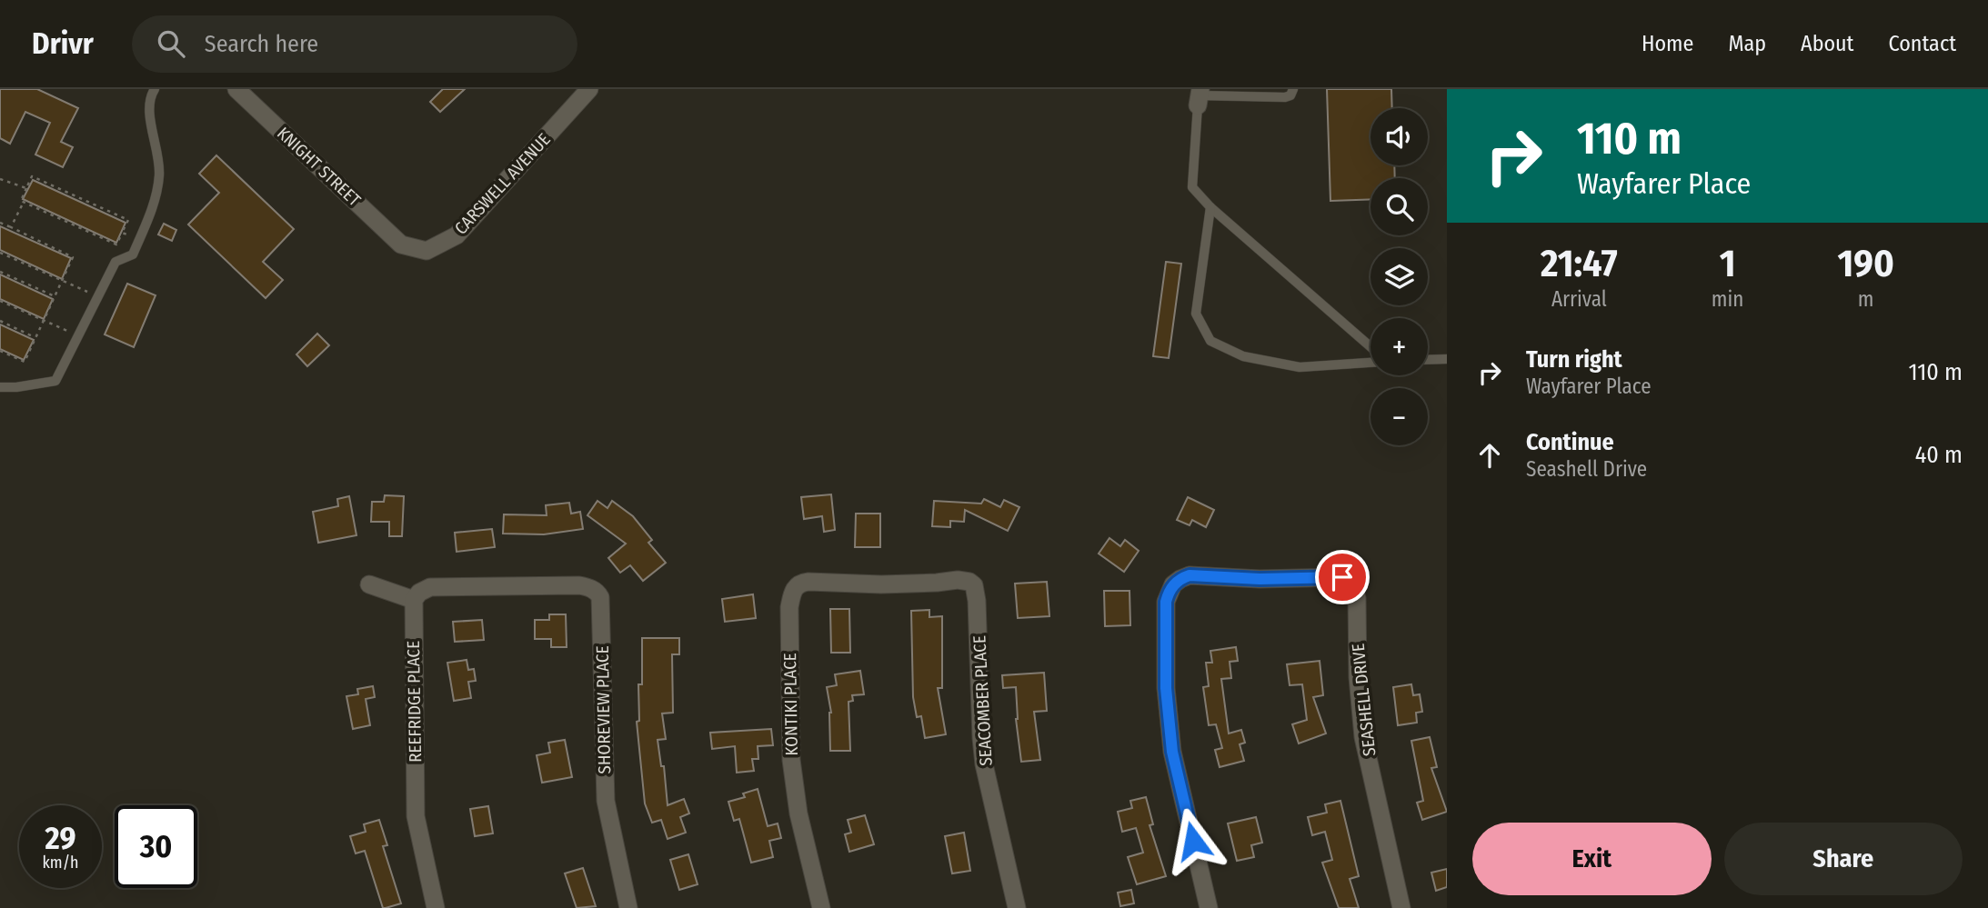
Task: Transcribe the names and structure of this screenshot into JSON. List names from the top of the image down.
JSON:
{
  "streets": {
    "street": [
      "KNIGHT STREET",
      "CARSWELL AVENUE",
      "SEASHELL DRIVE",
      "SEACOMBER PLACE",
      "REEFRIDGE PLACE",
      "KONTIKI PLACE",
      "SHOREVIEW PLACE"
    ]
  },
  "crossings": [
    ["KNIGHT STREET", "CARSWELL AVENUE"],
    ["SEACOMBER PLACE", "KONTIKI PLACE"],
    ["REEFRIDGE PLACE", "SHOREVIEW PLACE"]
  ],
  "page": {
    "header": "Drivr",
    "search": "Search here",
    "nav": [
      "Home",
      "Map",
      "About",
      "Contact"
    ],
    "turn": ["110 m", "Wayfarer Place"],
    "map_buttons": ["+", "−"],
    "eta": [
      "21:47",
      "Arrival",
      "1",
      "min",
      "190",
      "m"
    ],
    "list": [
      {
        "name": "Turn right",
        "note": "Wayfarer Place",
        "value": "110 m"
      },
      {
        "name": "Continue",
        "note": "Seashell Drive",
        "value": "40 m"
      }
    ],
    "speed": "29 km/h",
    "limit": "30",
    "buttons": ["Exit", "Share"]
  }
}
